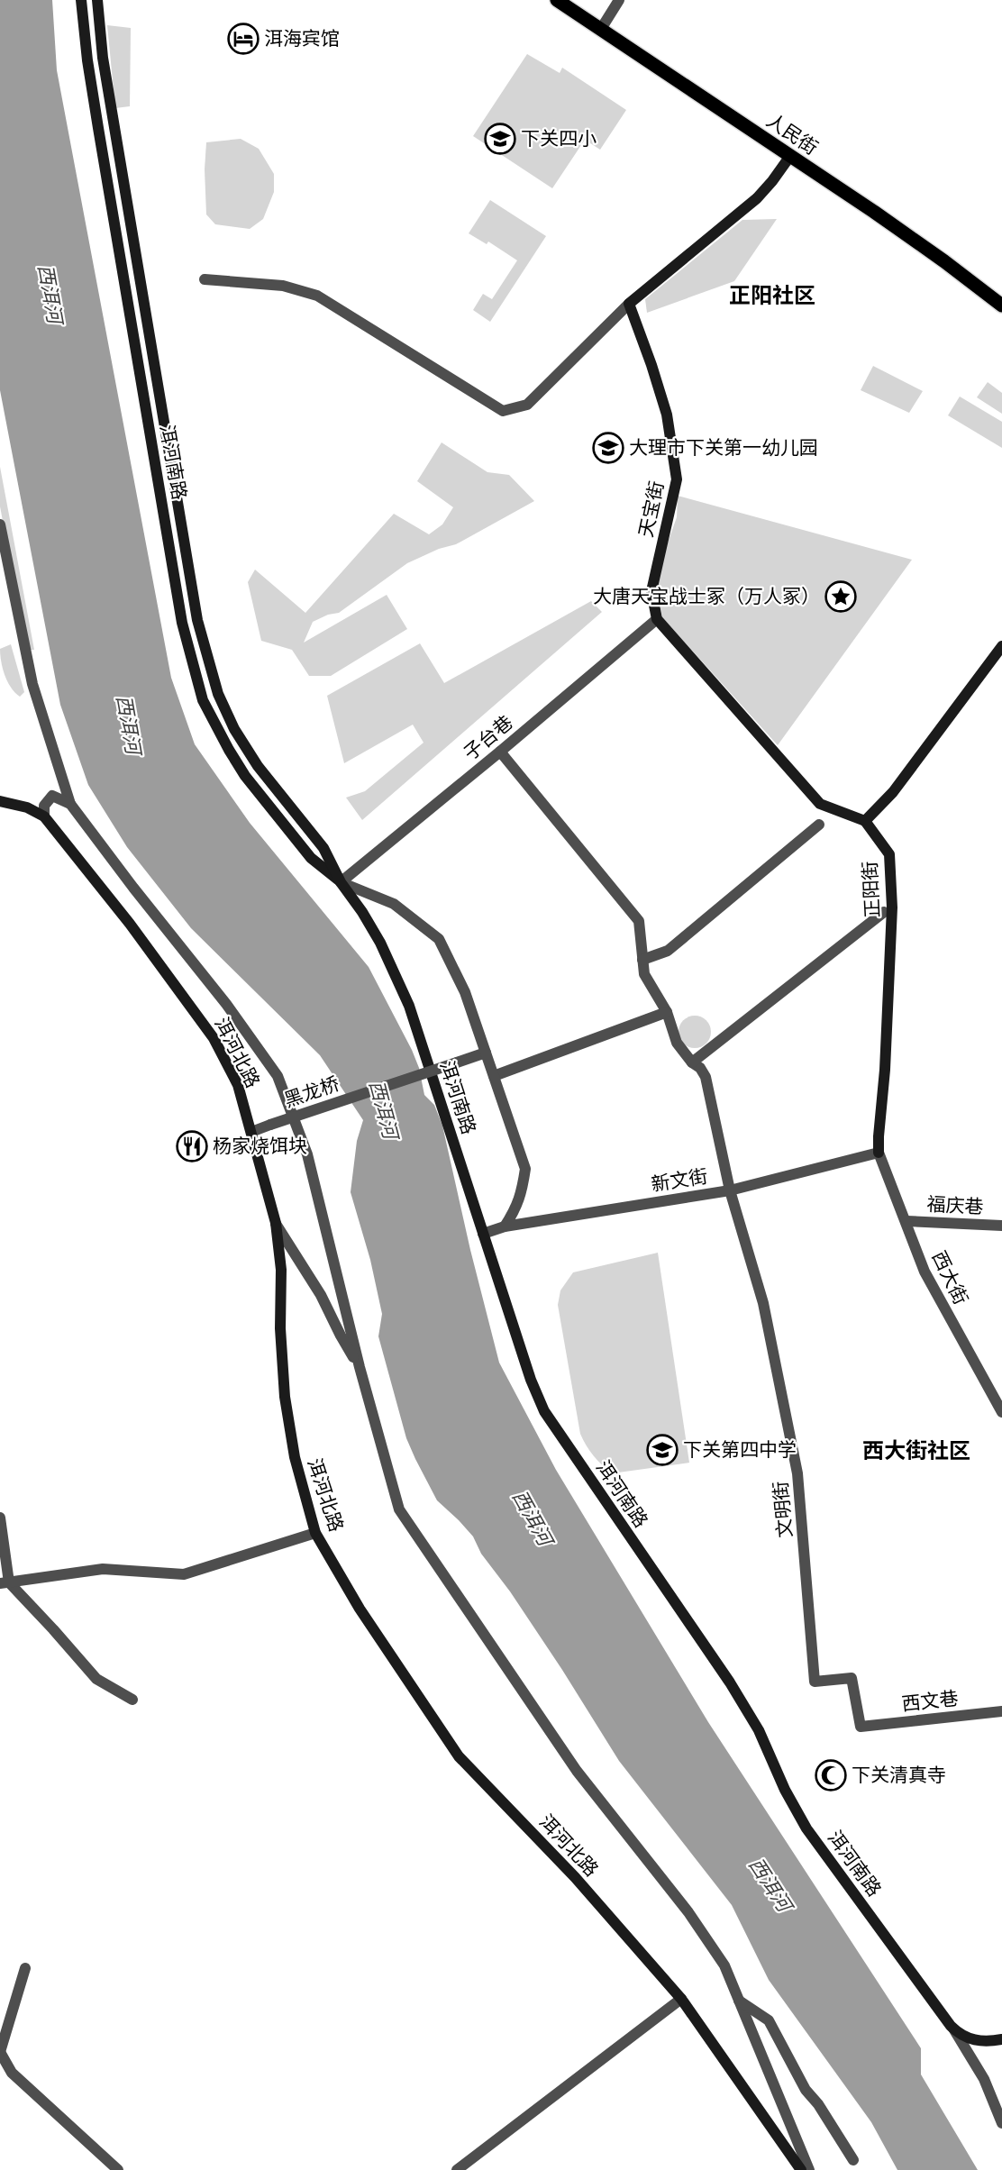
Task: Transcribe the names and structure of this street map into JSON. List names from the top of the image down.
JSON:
{
  "streets": {
    "main road": [
      "人民街",
      "洱河南路",
      "天宝街",
      "正阳街",
      "洱河北路"
    ],
    "street": [
      "子台巷",
      "黑龙桥",
      "新文街",
      "福庆巷",
      "西大街",
      "文明街",
      "西文巷"
    ]
  },
  "crossings": [
    ["洱河南路", "子台巷"],
    ["洱河南路", "新文街"],
    ["天宝街", "子台巷"],
    ["正阳街", "新文街"],
    ["正阳街", "西大街"],
    ["洱河北路", "黑龙桥"],
    ["新文街", "西大街"],
    ["新文街", "文明街"],
    ["福庆巷", "西大街"],
    ["文明街", "西文巷"]
  ],
  "districts": ["正阳社区", "西大街社区"],
  "water": ["西洱河"],
  "places": {
    "hotel": ["洱海宾馆"],
    "school or university": ["下关四小", "大理市下关第一幼儿园", "下关第四中学"],
    "place": ["大唐天宝战士冢（万人冢）"],
    "restaurant": ["杨家烧饵块"],
    "mosque": ["下关清真寺"]
  }
}
